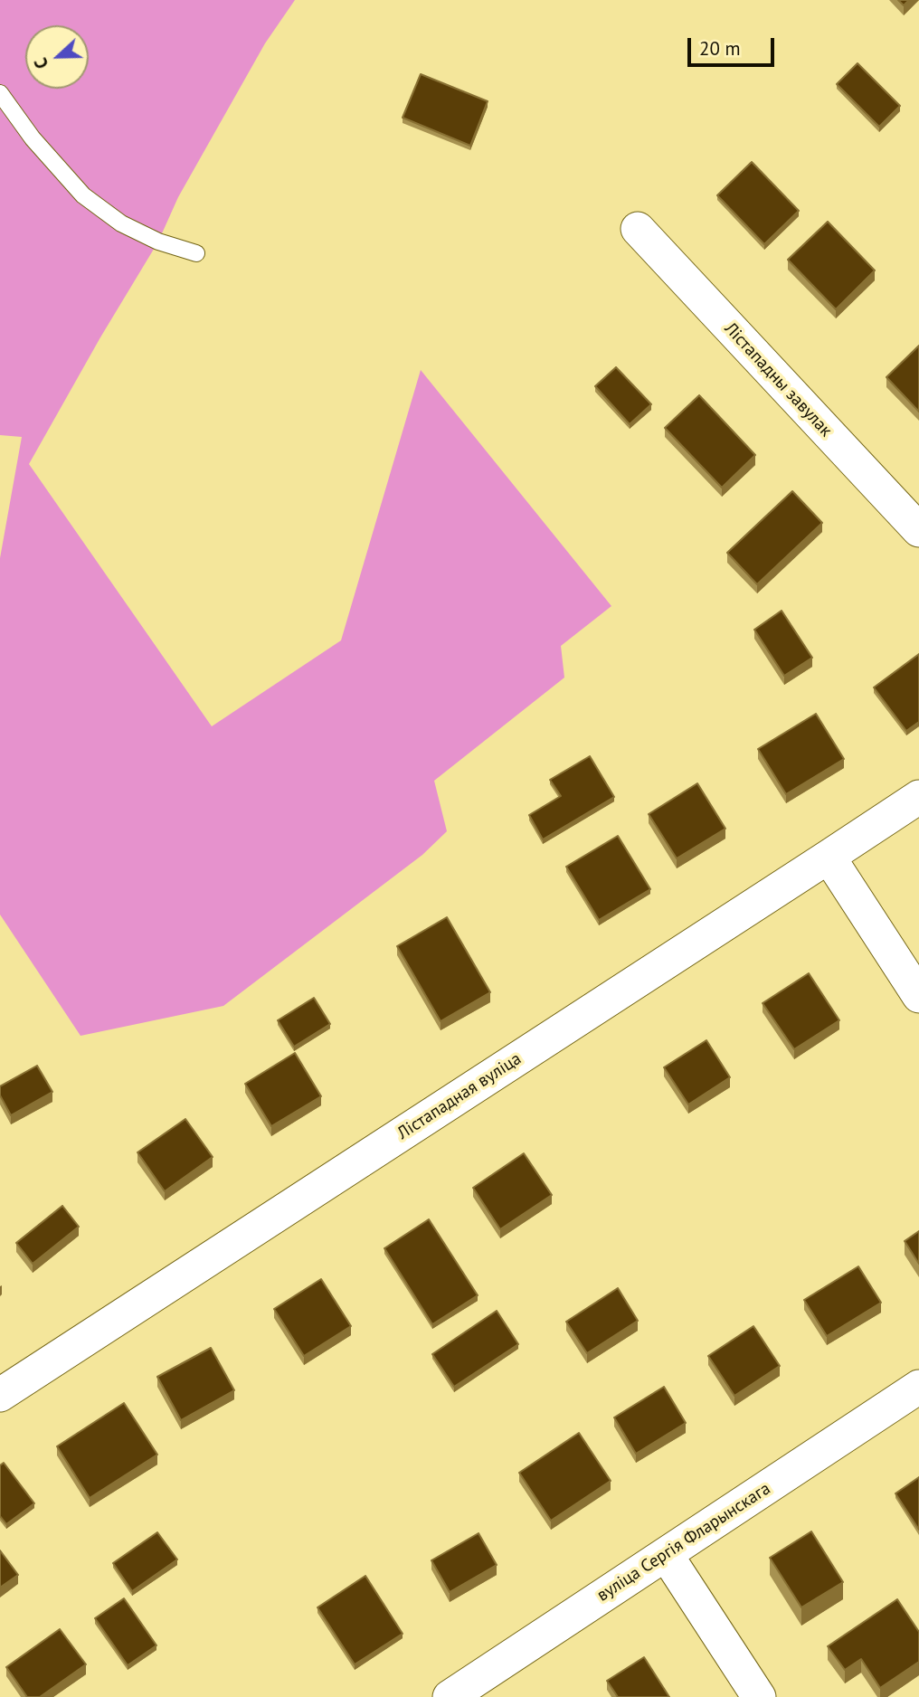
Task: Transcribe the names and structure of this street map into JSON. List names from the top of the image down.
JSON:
{
  "streets": {
    "street": ["Лістападны завулак", "Лістападная вуліца", "вуліца Сергія Фларынскага"]
  },
  "scale_bar": "20 m",
  "north": "left"
}
